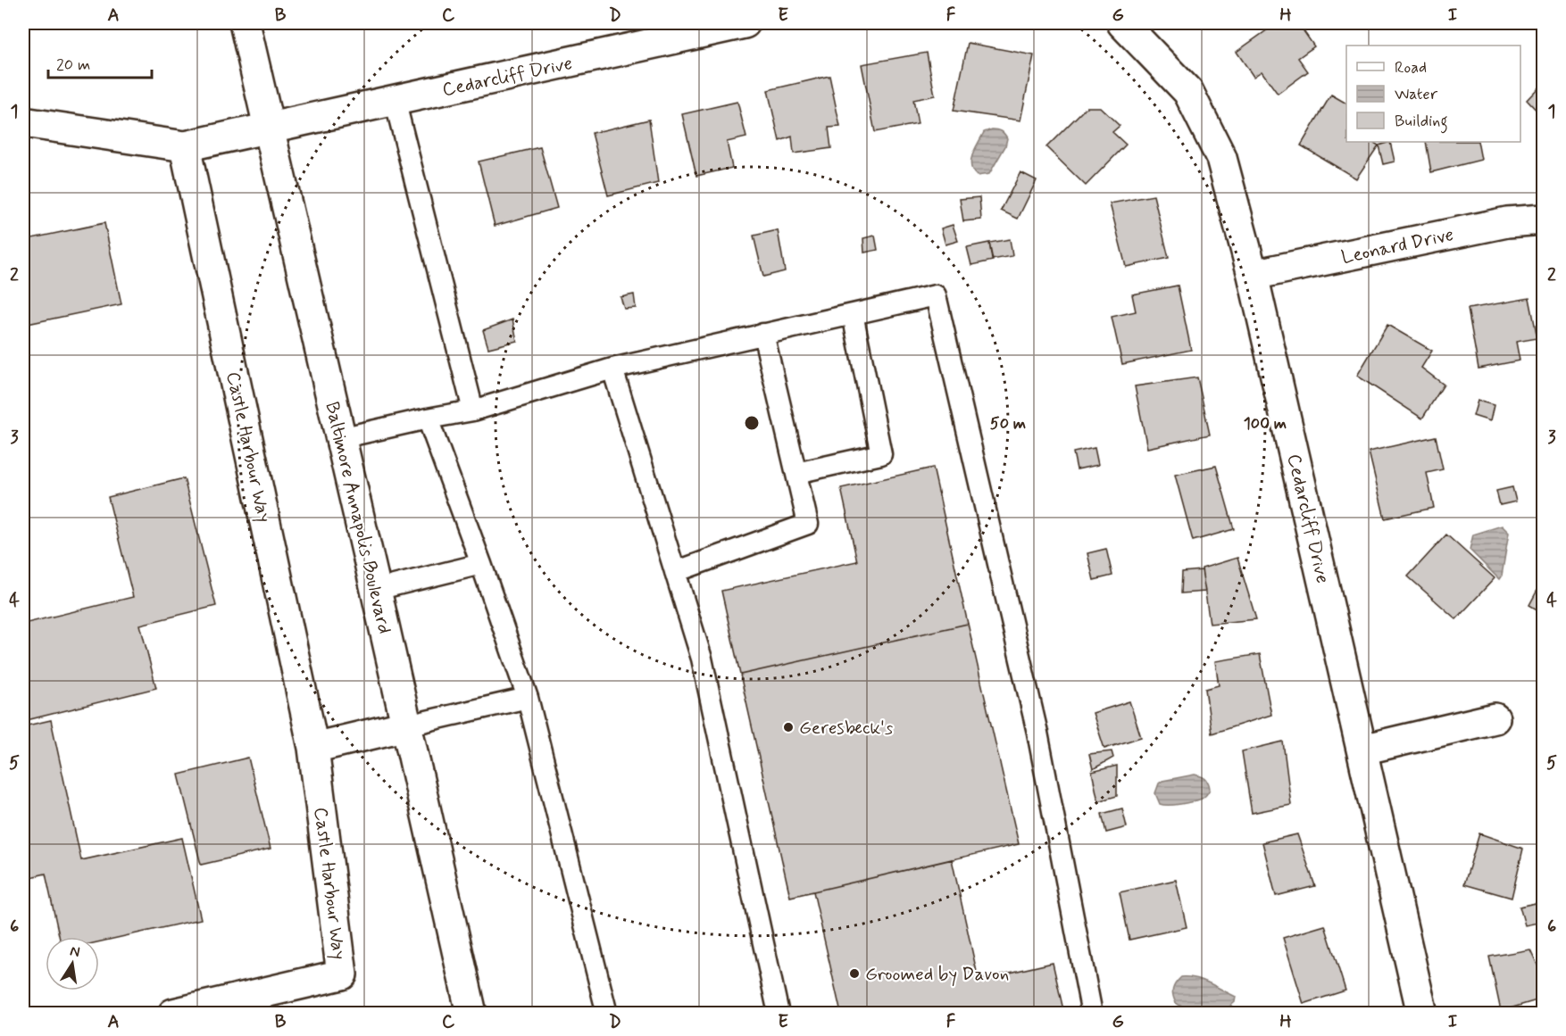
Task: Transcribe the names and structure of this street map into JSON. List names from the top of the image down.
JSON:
{
  "streets": {
    "street": [
      "Cedarcliff Drive",
      "Leonard Drive",
      "Castle Harbour Way",
      "Baltimore Annapolis Boulevard"
    ]
  },
  "crossings": [
    ["Cedarcliff Drive", "Leonard Drive"],
    ["Cedarcliff Drive", "Baltimore Annapolis Boulevard"]
  ],
  "places": ["Geresbeck's", "Groomed by Davon"],
  "legend": ["Road", "Water", "Building"],
  "scale_bar": "20 m",
  "north": "top",
  "grid": {
    "columns": [
      "A",
      "B",
      "C",
      "D",
      "E",
      "F",
      "G",
      "H",
      "I"
    ],
    "rows": [
      "1",
      "2",
      "3",
      "4",
      "5",
      "6"
    ]
  },
  "rings": ["50 m", "100 m"]
}
